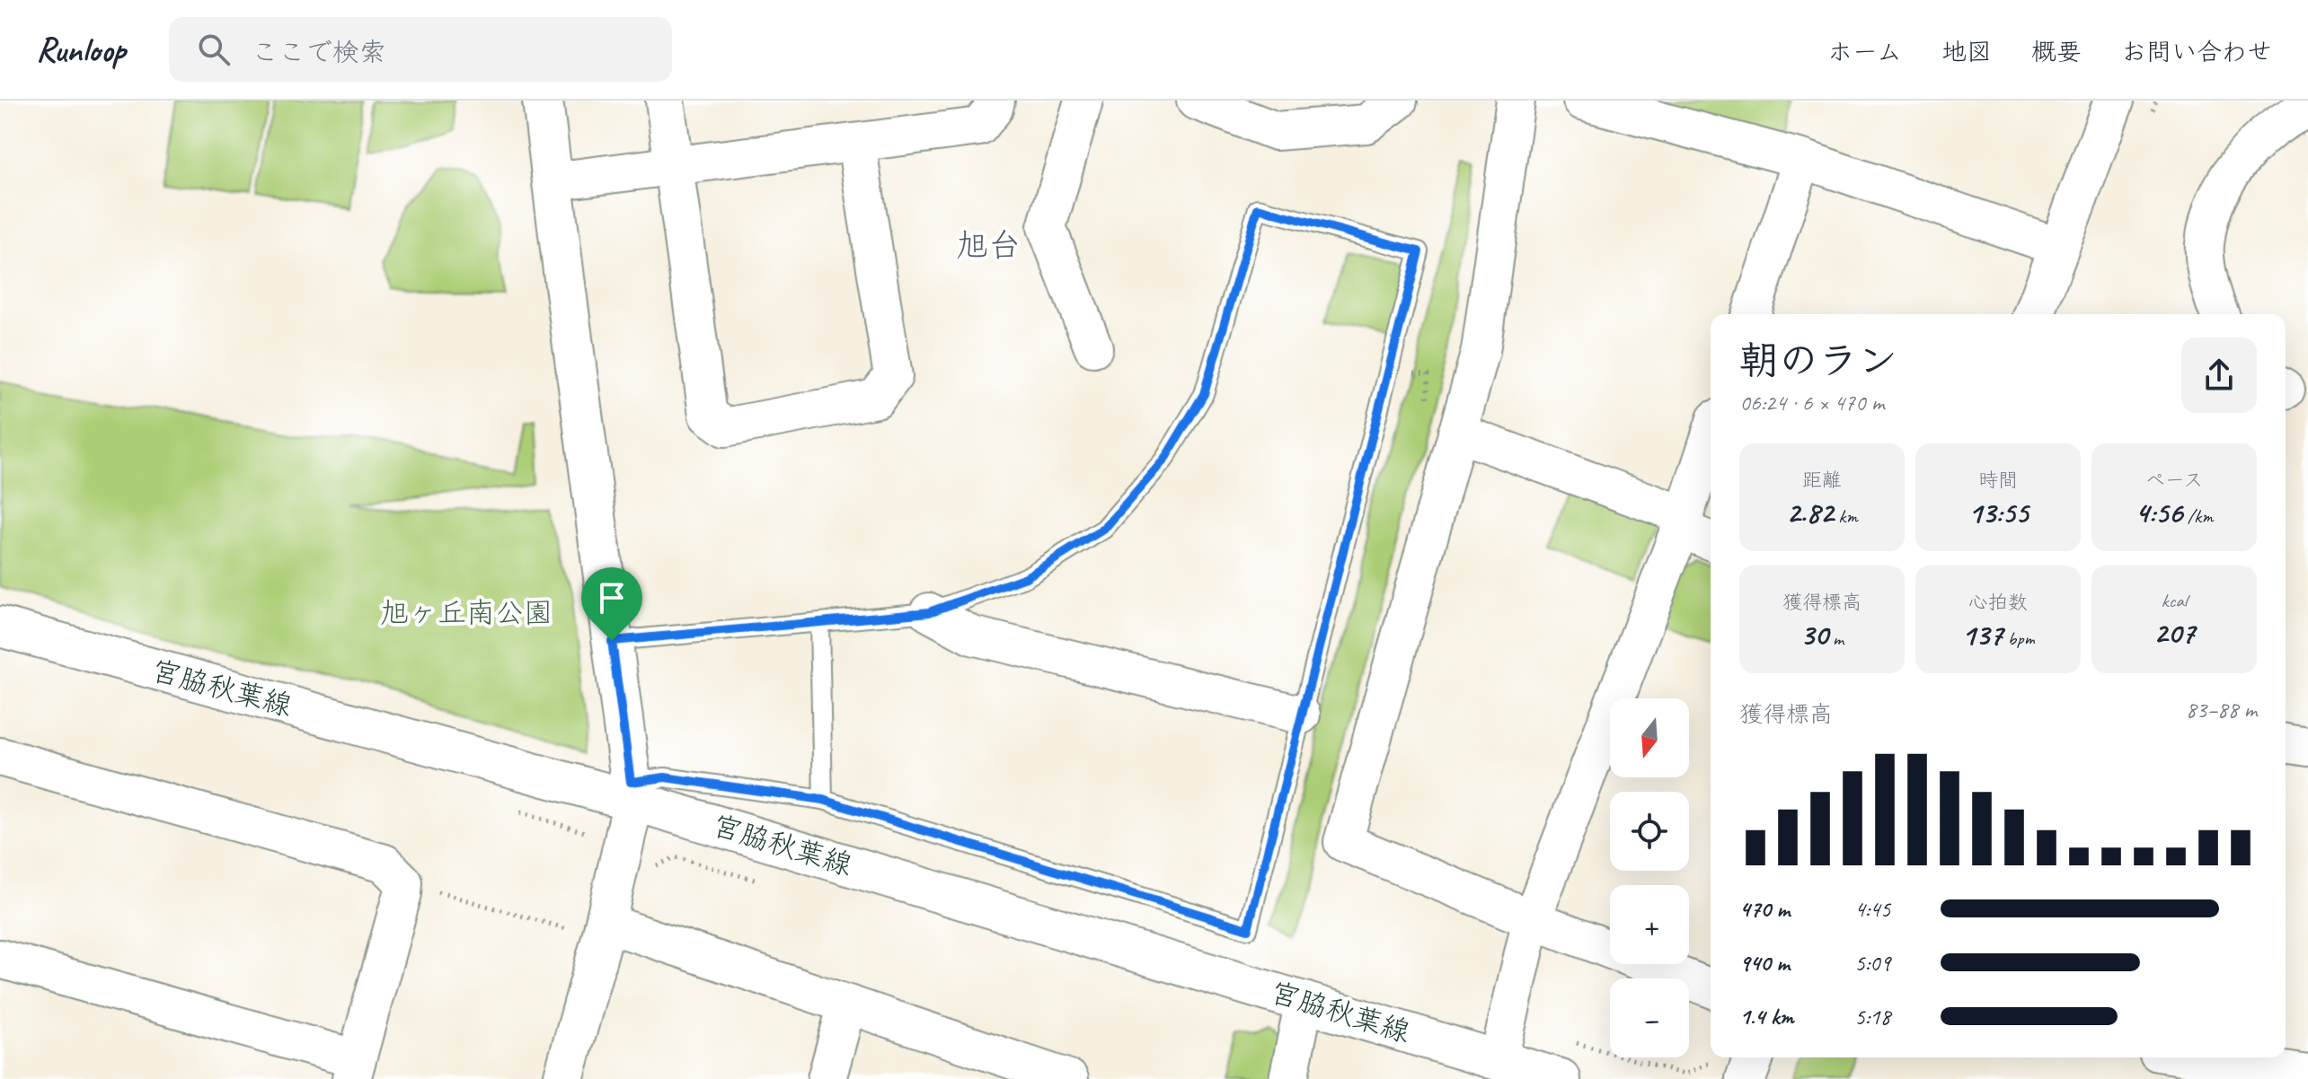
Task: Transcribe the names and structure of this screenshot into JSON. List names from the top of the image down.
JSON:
{
  "streets": {
    "street": ["宮脇秋葉線"]
  },
  "districts": ["旭台"],
  "parks": ["旭ヶ丘南公園"],
  "north": "bottom",
  "page": {
    "header": "Runloop",
    "search": "ここで検索",
    "nav": [
      "ホーム",
      "地図",
      "概要",
      "お問い合わせ"
    ],
    "heading": ["朝のラン", "06:24 · 6 × 470 m"],
    "stats": [
      ["距離", "2.82 km"],
      ["時間", "13:55"],
      ["ペース", "4:56 /km"],
      ["獲得標高", "30 m"],
      ["心拍数", "137 bpm"],
      ["kcal", "207"]
    ],
    "chart": ["獲得標高", "83–88 m"],
    "map_buttons": ["+", "−"],
    "list": [
      {
        "name": "470 m",
        "note": "4:45"
      },
      {
        "name": "940 m",
        "note": "5:09"
      },
      {
        "name": "1.4 km",
        "note": "5:18"
      }
    ]
  }
}
